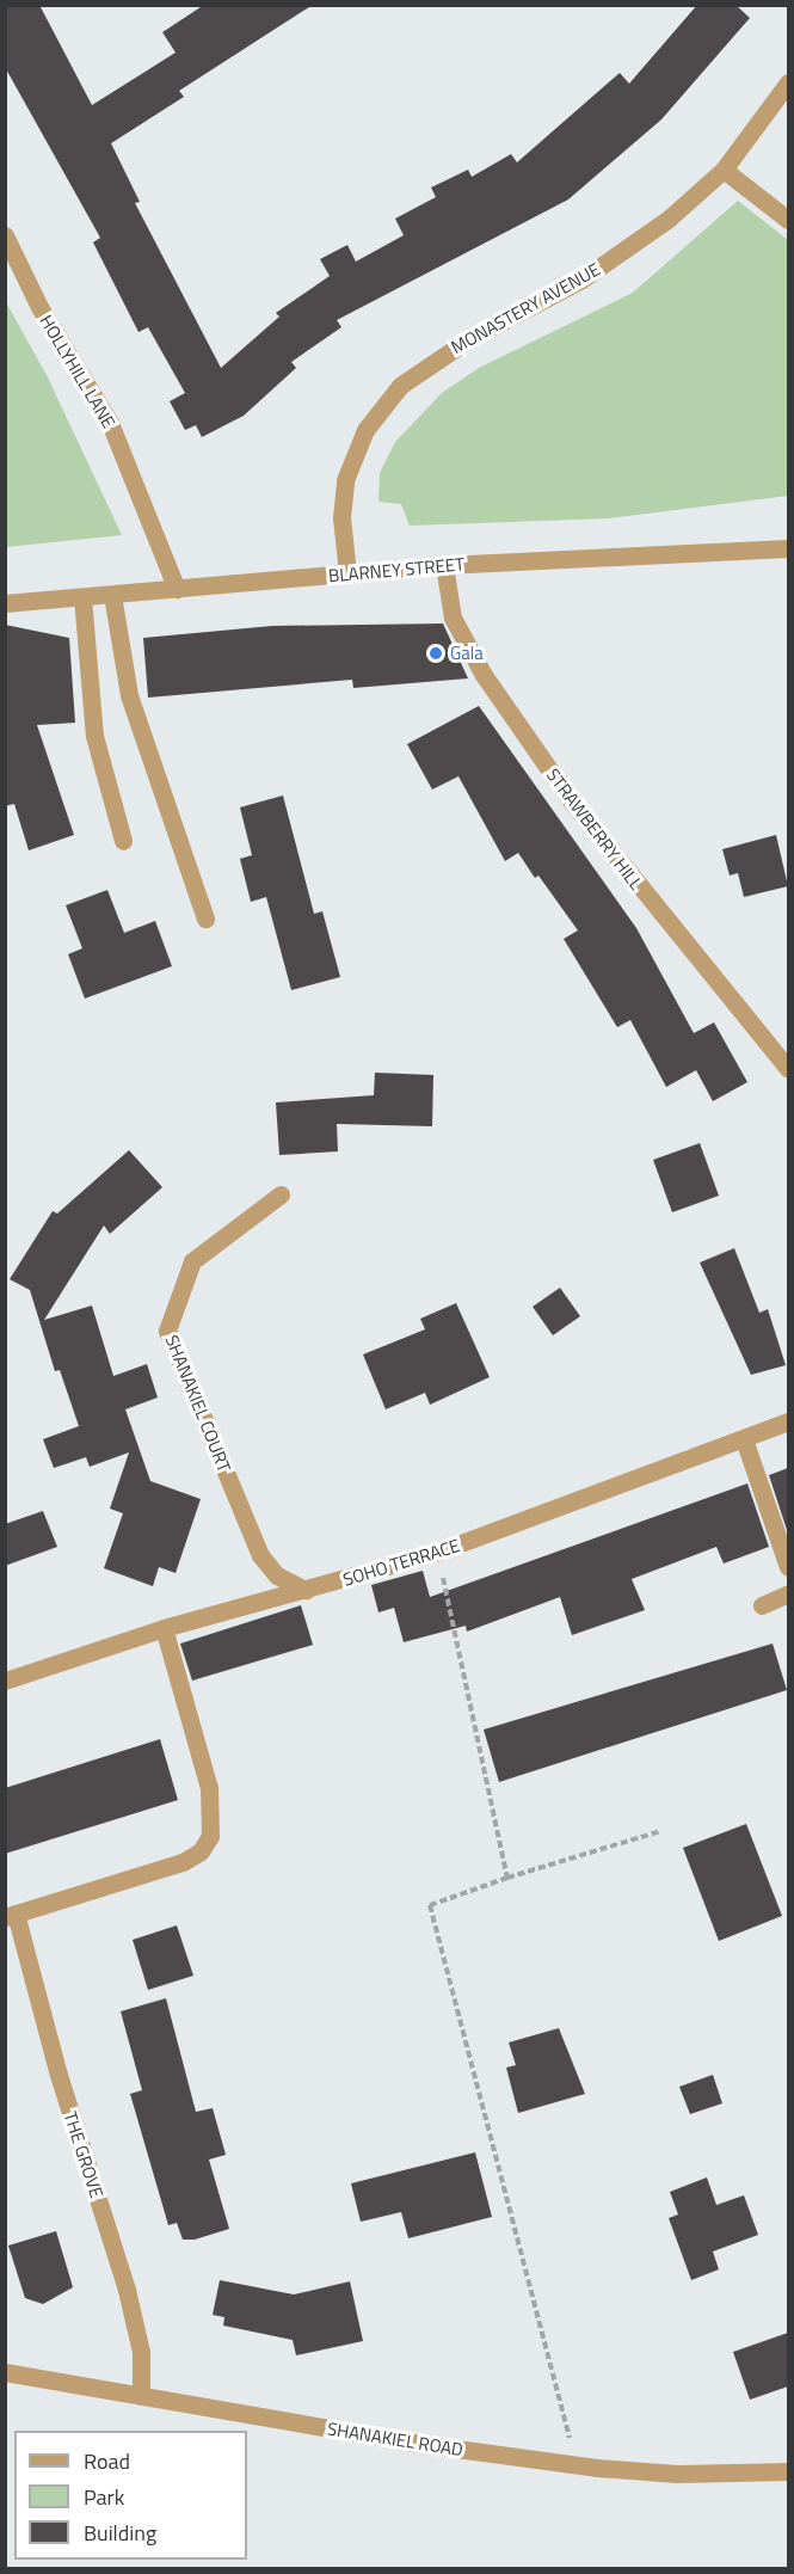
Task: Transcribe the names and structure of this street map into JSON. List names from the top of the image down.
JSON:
{
  "streets": {
    "street": [
      "MONASTERY AVENUE",
      "HOLLYHILL LANE",
      "BLARNEY STREET",
      "STRAWBERRY HILL",
      "SHANAKIEL COURT",
      "SOHO TERRACE",
      "THE GROVE",
      "SHANAKIEL ROAD"
    ]
  },
  "crossings": [
    ["MONASTERY AVENUE", "BLARNEY STREET"],
    ["HOLLYHILL LANE", "BLARNEY STREET"],
    ["BLARNEY STREET", "STRAWBERRY HILL"],
    ["SHANAKIEL COURT", "SOHO TERRACE"],
    ["SOHO TERRACE", "THE GROVE"],
    ["THE GROVE", "SHANAKIEL ROAD"]
  ],
  "places": ["Gala"],
  "legend": ["Road", "Park", "Building"]
}
